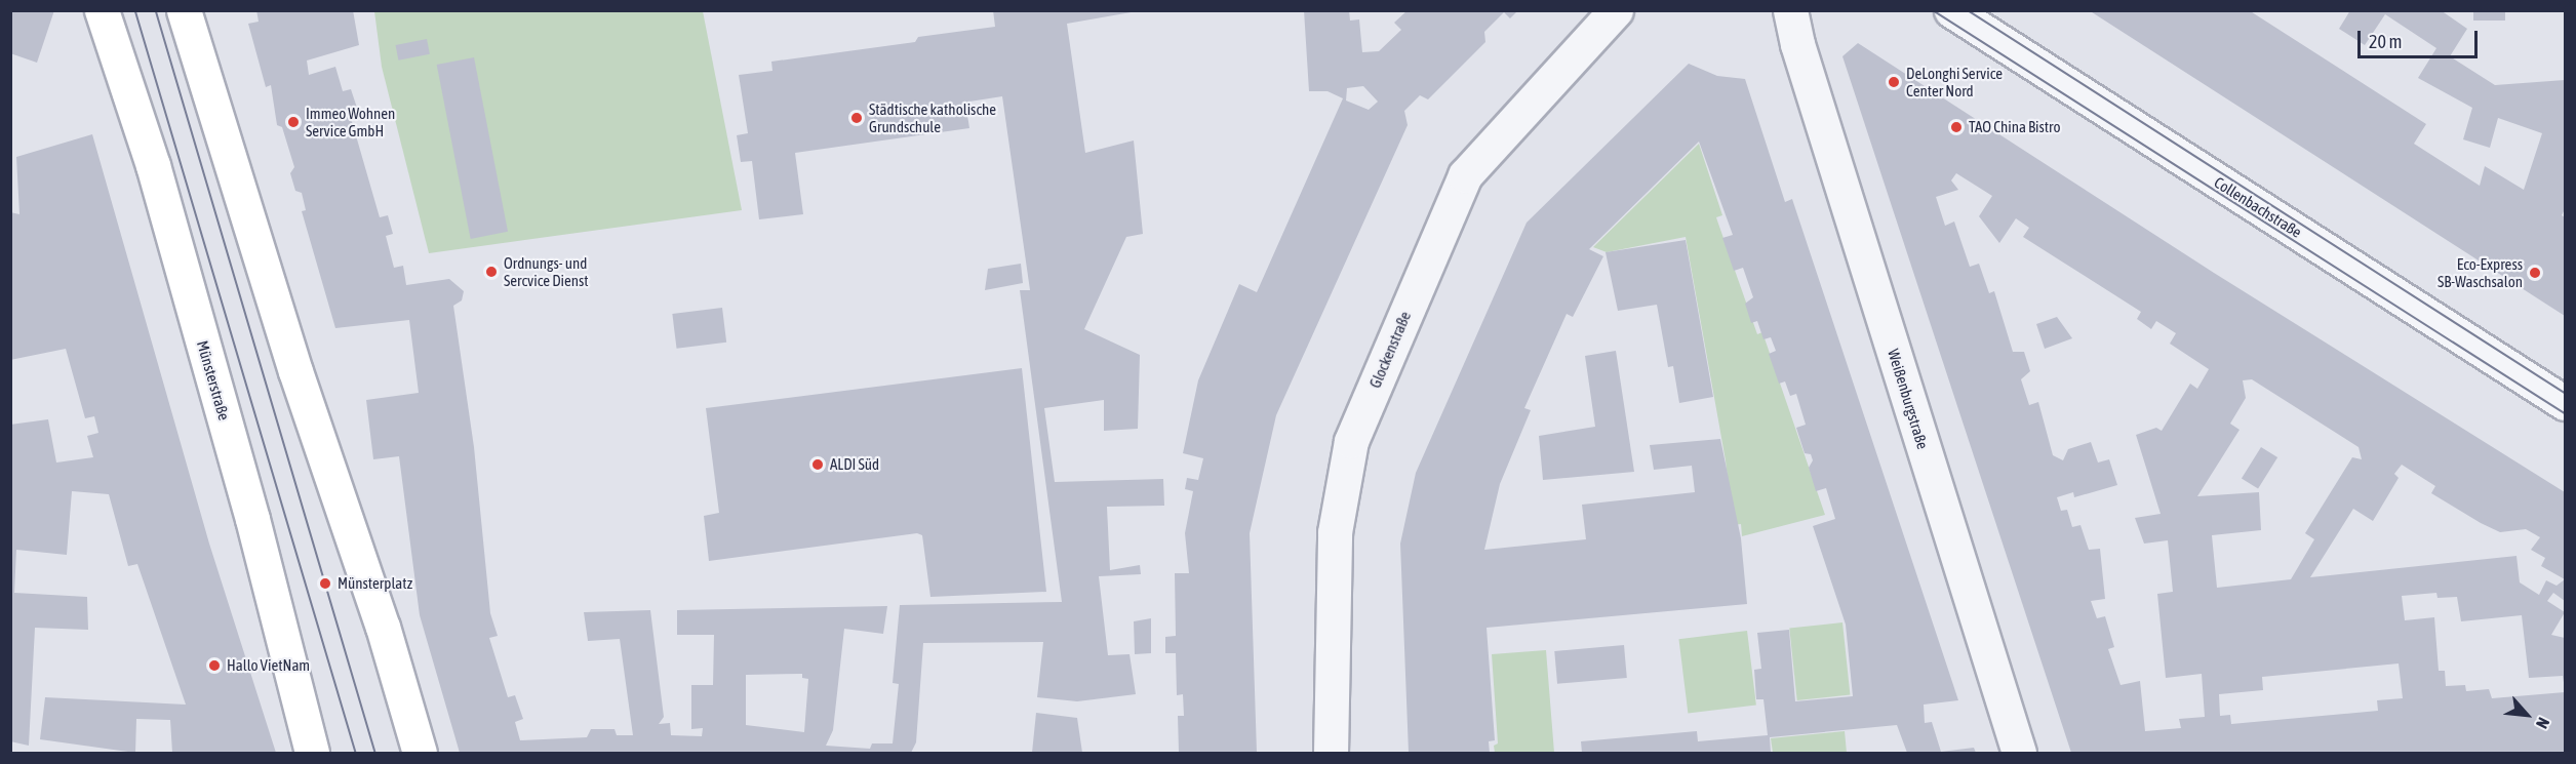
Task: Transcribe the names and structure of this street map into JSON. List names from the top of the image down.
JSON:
{
  "streets": {
    "main road": ["Münsterstraße"],
    "street": ["Collenbachstraße", "Glockenstraße", "Weißenburgstraße"]
  },
  "places": [
    "DeLonghi Service Center Nord",
    "Städtische katholische Grundschule",
    "Immeo Wohnen Service GmbH",
    "TAO China Bistro",
    "Ordnungs- und Sercvice Dienst",
    "Eco-Express SB-Waschsalon",
    "ALDI Süd",
    "Münsterplatz",
    "Hallo VietNam"
  ],
  "scale_bar": "20 m",
  "north": "bottom right"
}
